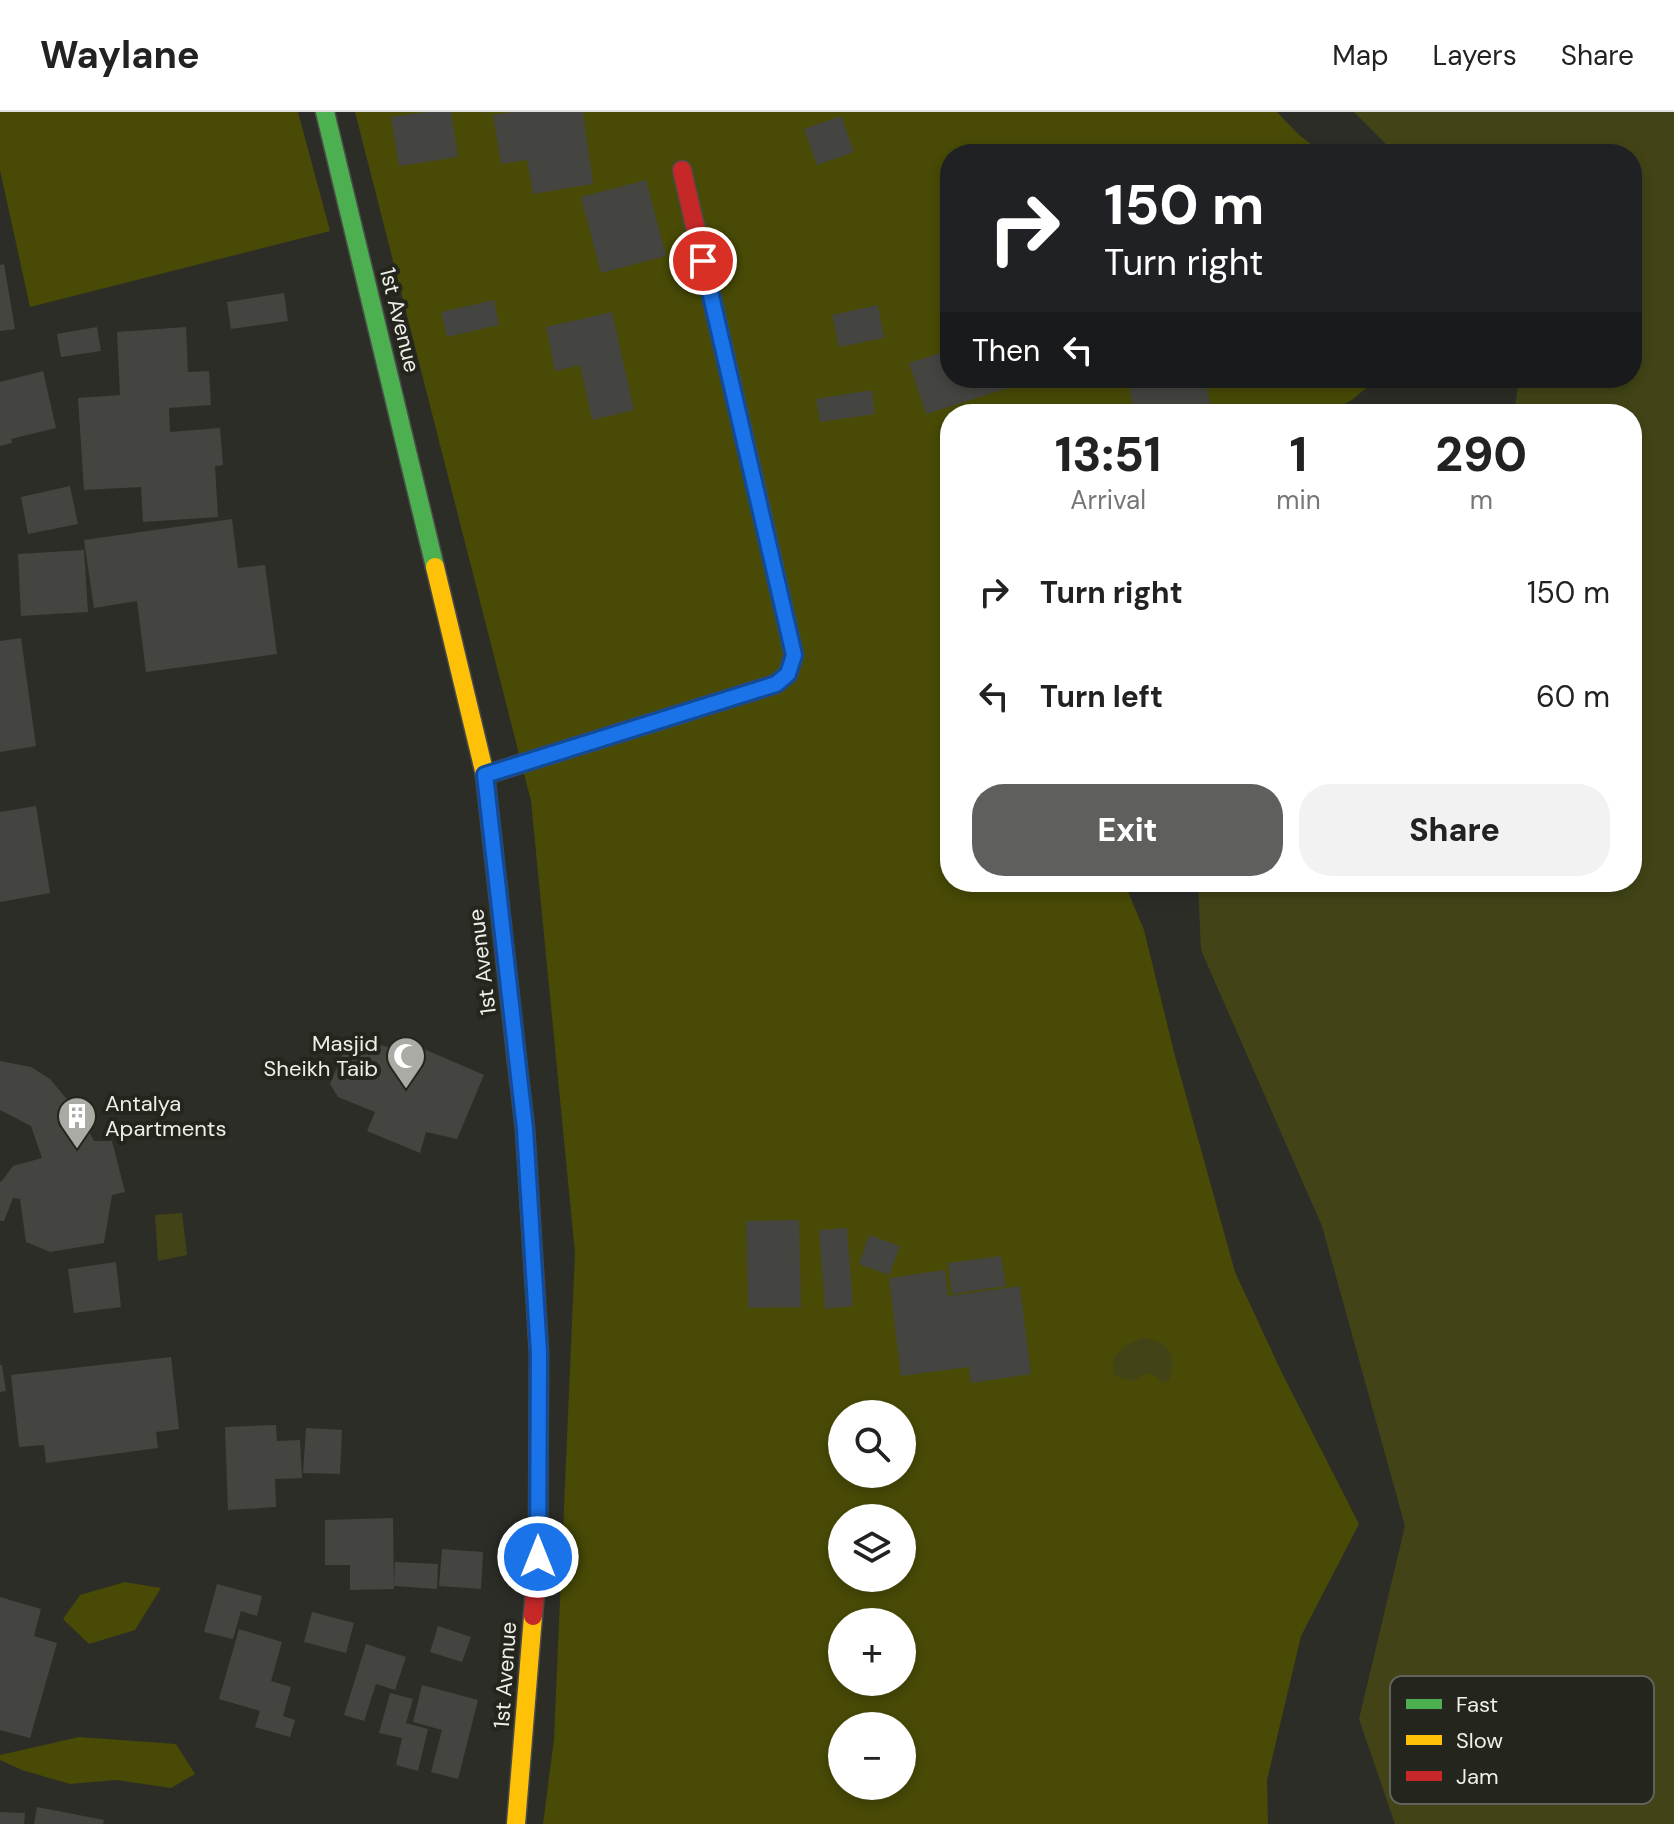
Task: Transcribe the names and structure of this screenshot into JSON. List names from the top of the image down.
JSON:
{
  "streets": {
    "street": ["1st Avenue"]
  },
  "places": {
    "mosque": ["Masjid Sheikh Taib"],
    "building": ["Antalya Apartments"]
  },
  "legend": ["Fast", "Slow", "Jam"],
  "page": {
    "header": "Waylane",
    "nav": ["Map", "Layers", "Share"],
    "turn": ["150 m", "Turn right"],
    "then": "Then",
    "eta": [
      "13:51",
      "Arrival",
      "1",
      "min",
      "290",
      "m"
    ],
    "list": [
      {
        "name": "Turn right",
        "value": "150 m"
      },
      {
        "name": "Turn left",
        "value": "60 m"
      }
    ],
    "buttons": ["Exit", "Share"],
    "map_buttons": ["+", "−"]
  }
}
